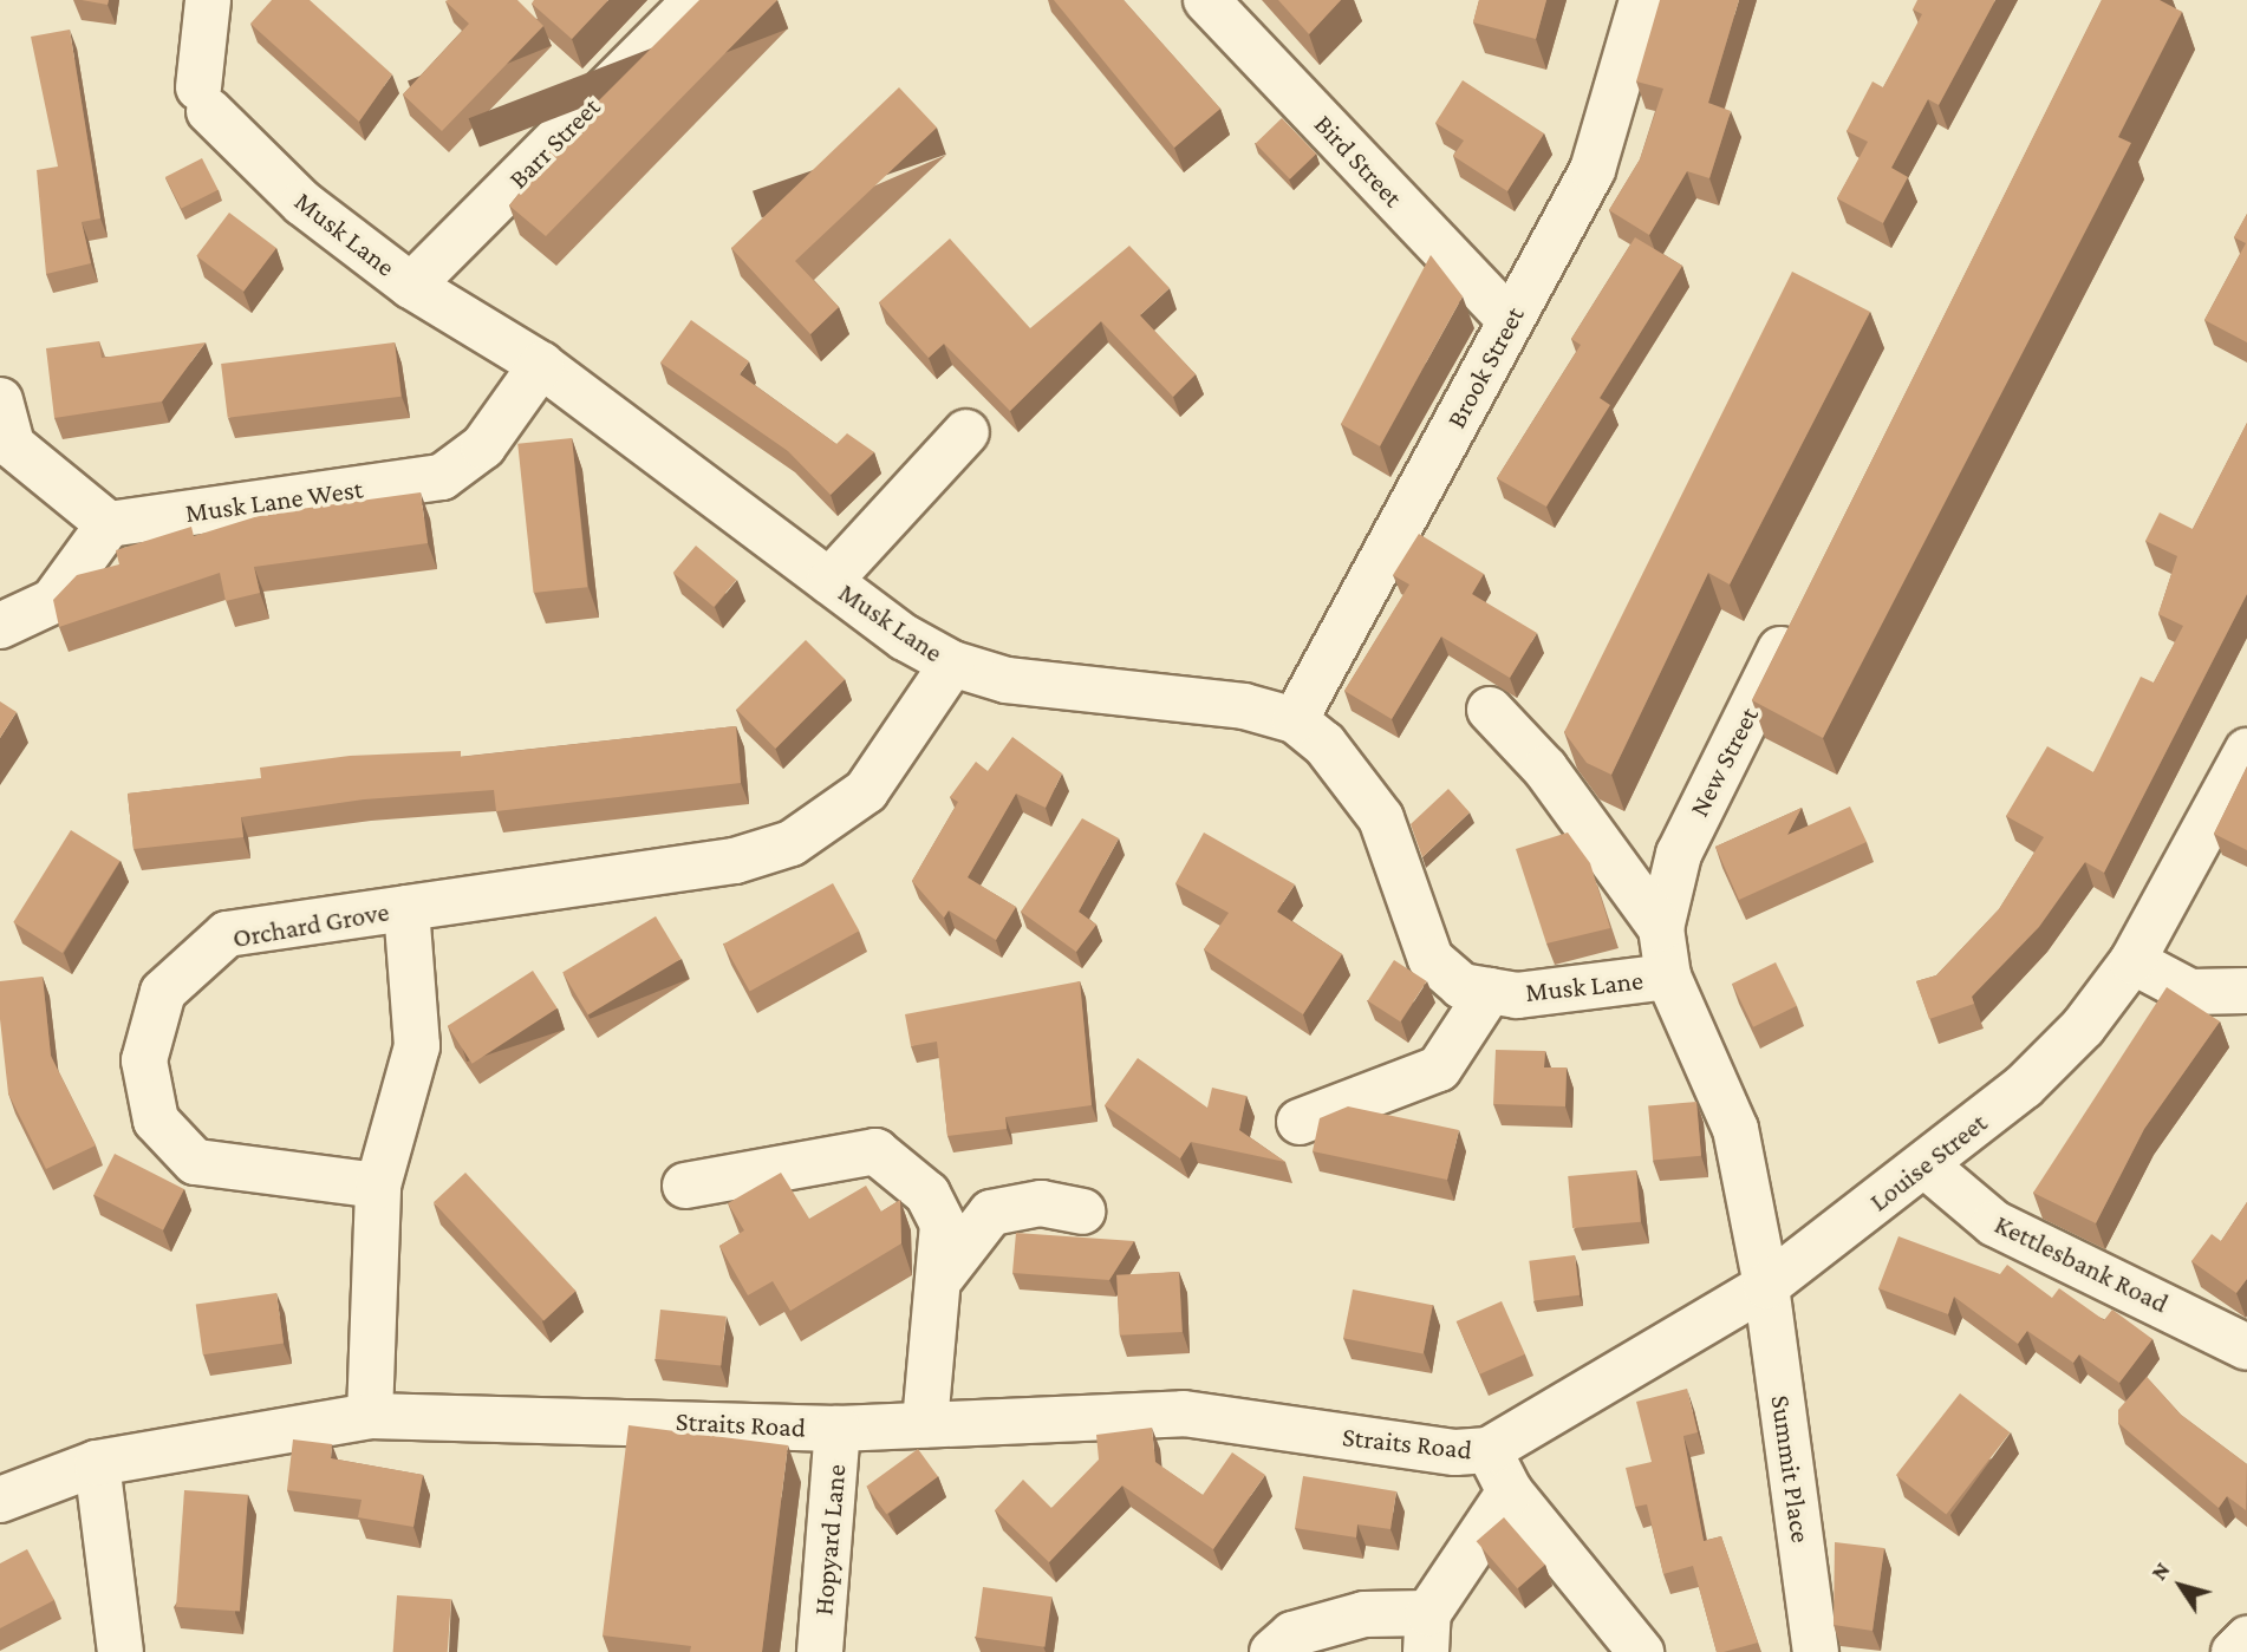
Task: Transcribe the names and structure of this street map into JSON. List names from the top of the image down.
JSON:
{
  "streets": {
    "street": [
      "Barr Street",
      "Bird Street",
      "Musk Lane",
      "Brook Street",
      "Musk Lane West",
      "New Street",
      "Orchard Grove",
      "Louise Street",
      "Kettlesbank Road",
      "Straits Road",
      "Summit Place",
      "Hopyard Lane"
    ]
  },
  "crossings": [
    ["Barr Street", "Musk Lane"],
    ["Bird Street", "Brook Street"],
    ["Musk Lane", "Brook Street"],
    ["Musk Lane", "Musk Lane West"],
    ["Musk Lane", "New Street"],
    ["Musk Lane", "Orchard Grove"],
    ["New Street", "Louise Street"],
    ["New Street", "Summit Place"],
    ["Orchard Grove", "Straits Road"],
    ["Louise Street", "Kettlesbank Road"],
    ["Louise Street", "Straits Road"],
    ["Louise Street", "Summit Place"],
    ["Straits Road", "Hopyard Lane"]
  ],
  "north": "top left"
}
